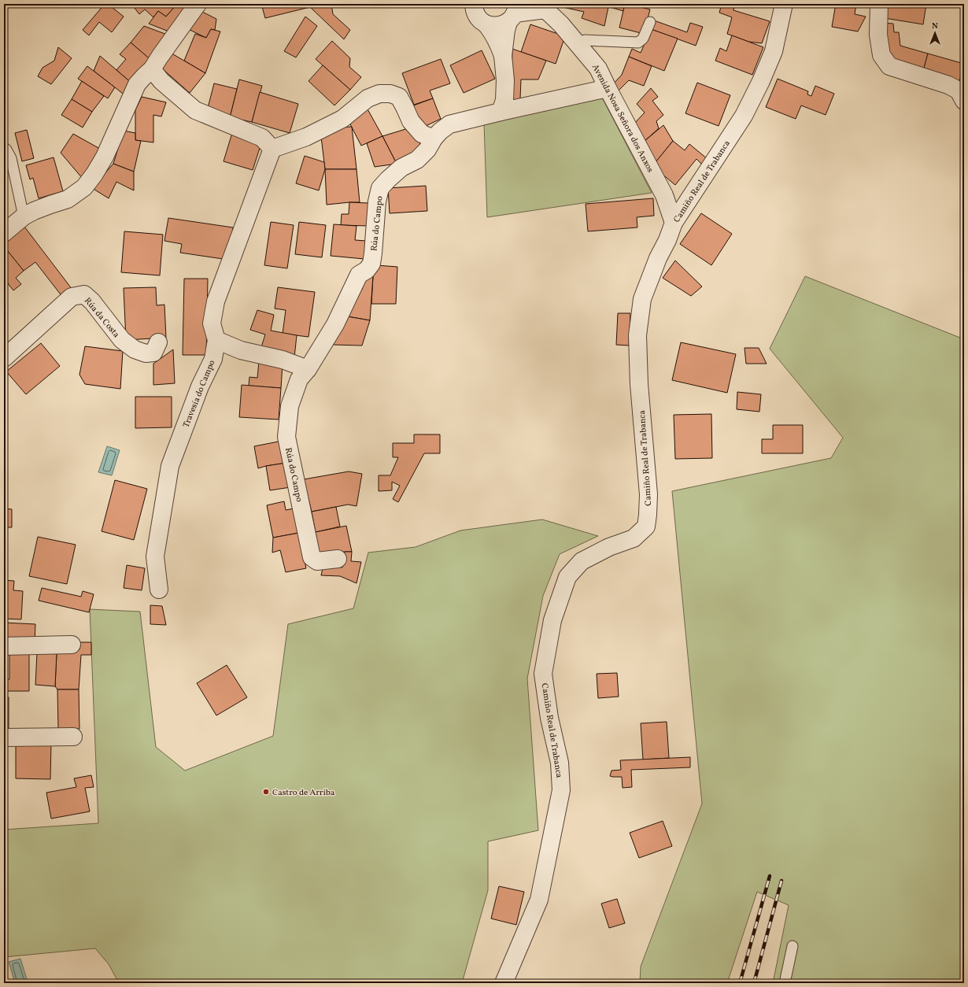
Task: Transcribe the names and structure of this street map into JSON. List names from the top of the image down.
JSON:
{
  "streets": {
    "street": [
      "Avenida Nosa Señora dos Anxos",
      "Camiño Real de Trabanca",
      "Rúa do Campo",
      "Rúa da Costa",
      "Travesía do Campo"
    ]
  },
  "crossings": [
    ["Avenida Nosa Señora dos Anxos", "Camiño Real de Trabanca"],
    ["Avenida Nosa Señora dos Anxos", "Rúa do Campo"]
  ],
  "places": ["Castro de Arriba"],
  "north": "top"
}
